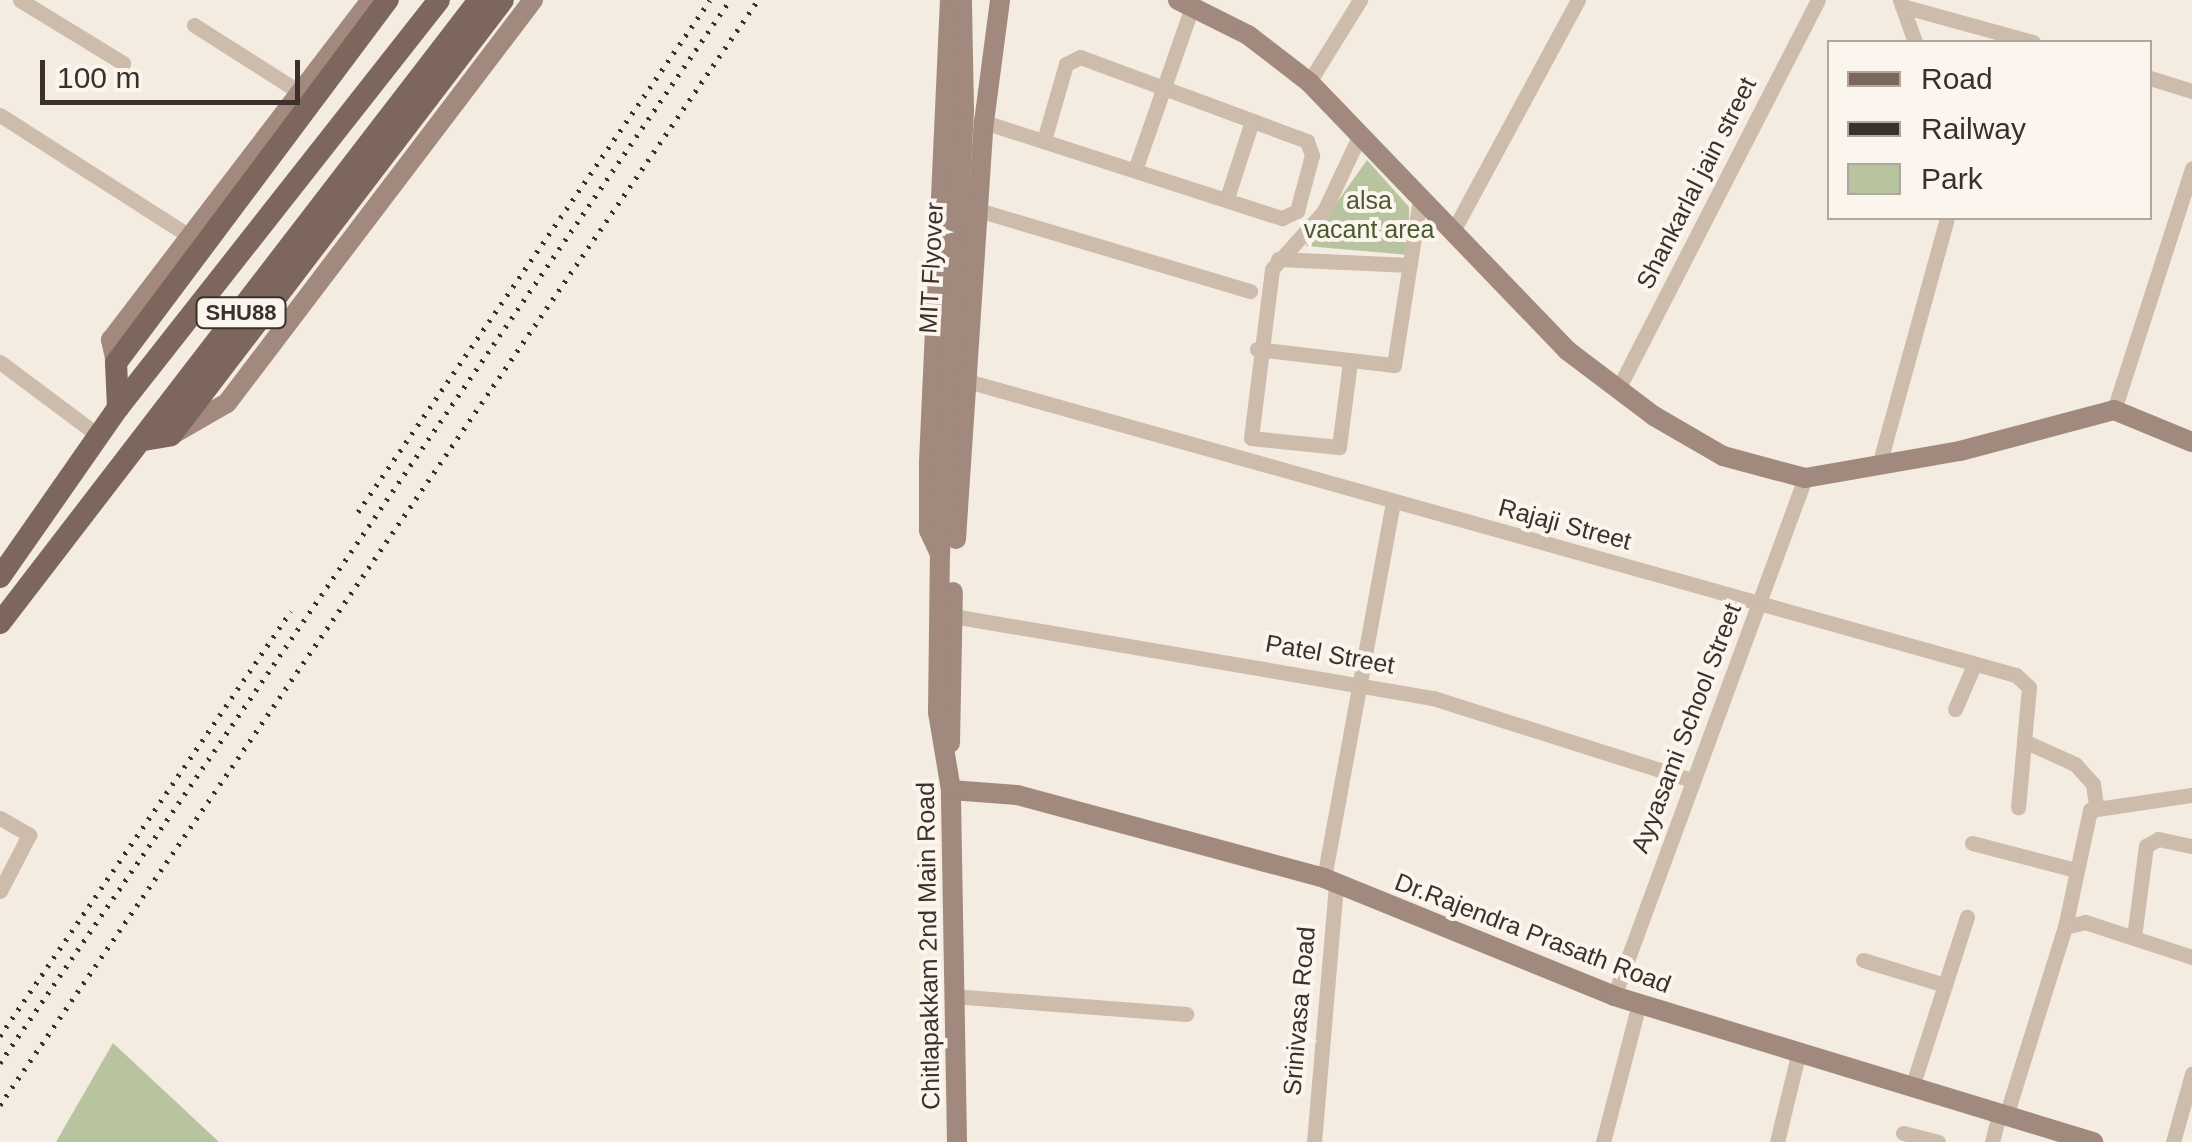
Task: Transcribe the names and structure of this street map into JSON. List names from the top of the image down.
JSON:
{
  "streets": {
    "main road": ["SHU88"],
    "street": [
      "Shankarlal jain street",
      "MIT Flyover",
      "Rajaji Street",
      "Patel Street",
      "Ayyasami School Street",
      "Dr.Rajendra Prasath Road",
      "Chitlapakkam 2nd Main Road",
      "Srinivasa Road"
    ]
  },
  "crossings": [
    ["Rajaji Street", "Ayyasami School Street"],
    ["Rajaji Street", "Srinivasa Road"],
    ["Patel Street", "Ayyasami School Street"],
    ["Patel Street", "Srinivasa Road"],
    ["Ayyasami School Street", "Dr.Rajendra Prasath Road"],
    ["Dr.Rajendra Prasath Road", "Chitlapakkam 2nd Main Road"],
    ["Dr.Rajendra Prasath Road", "Srinivasa Road"]
  ],
  "parks": ["alsa vacant area"],
  "legend": ["Road", "Railway", "Park"],
  "scale_bar": "100 m"
}
